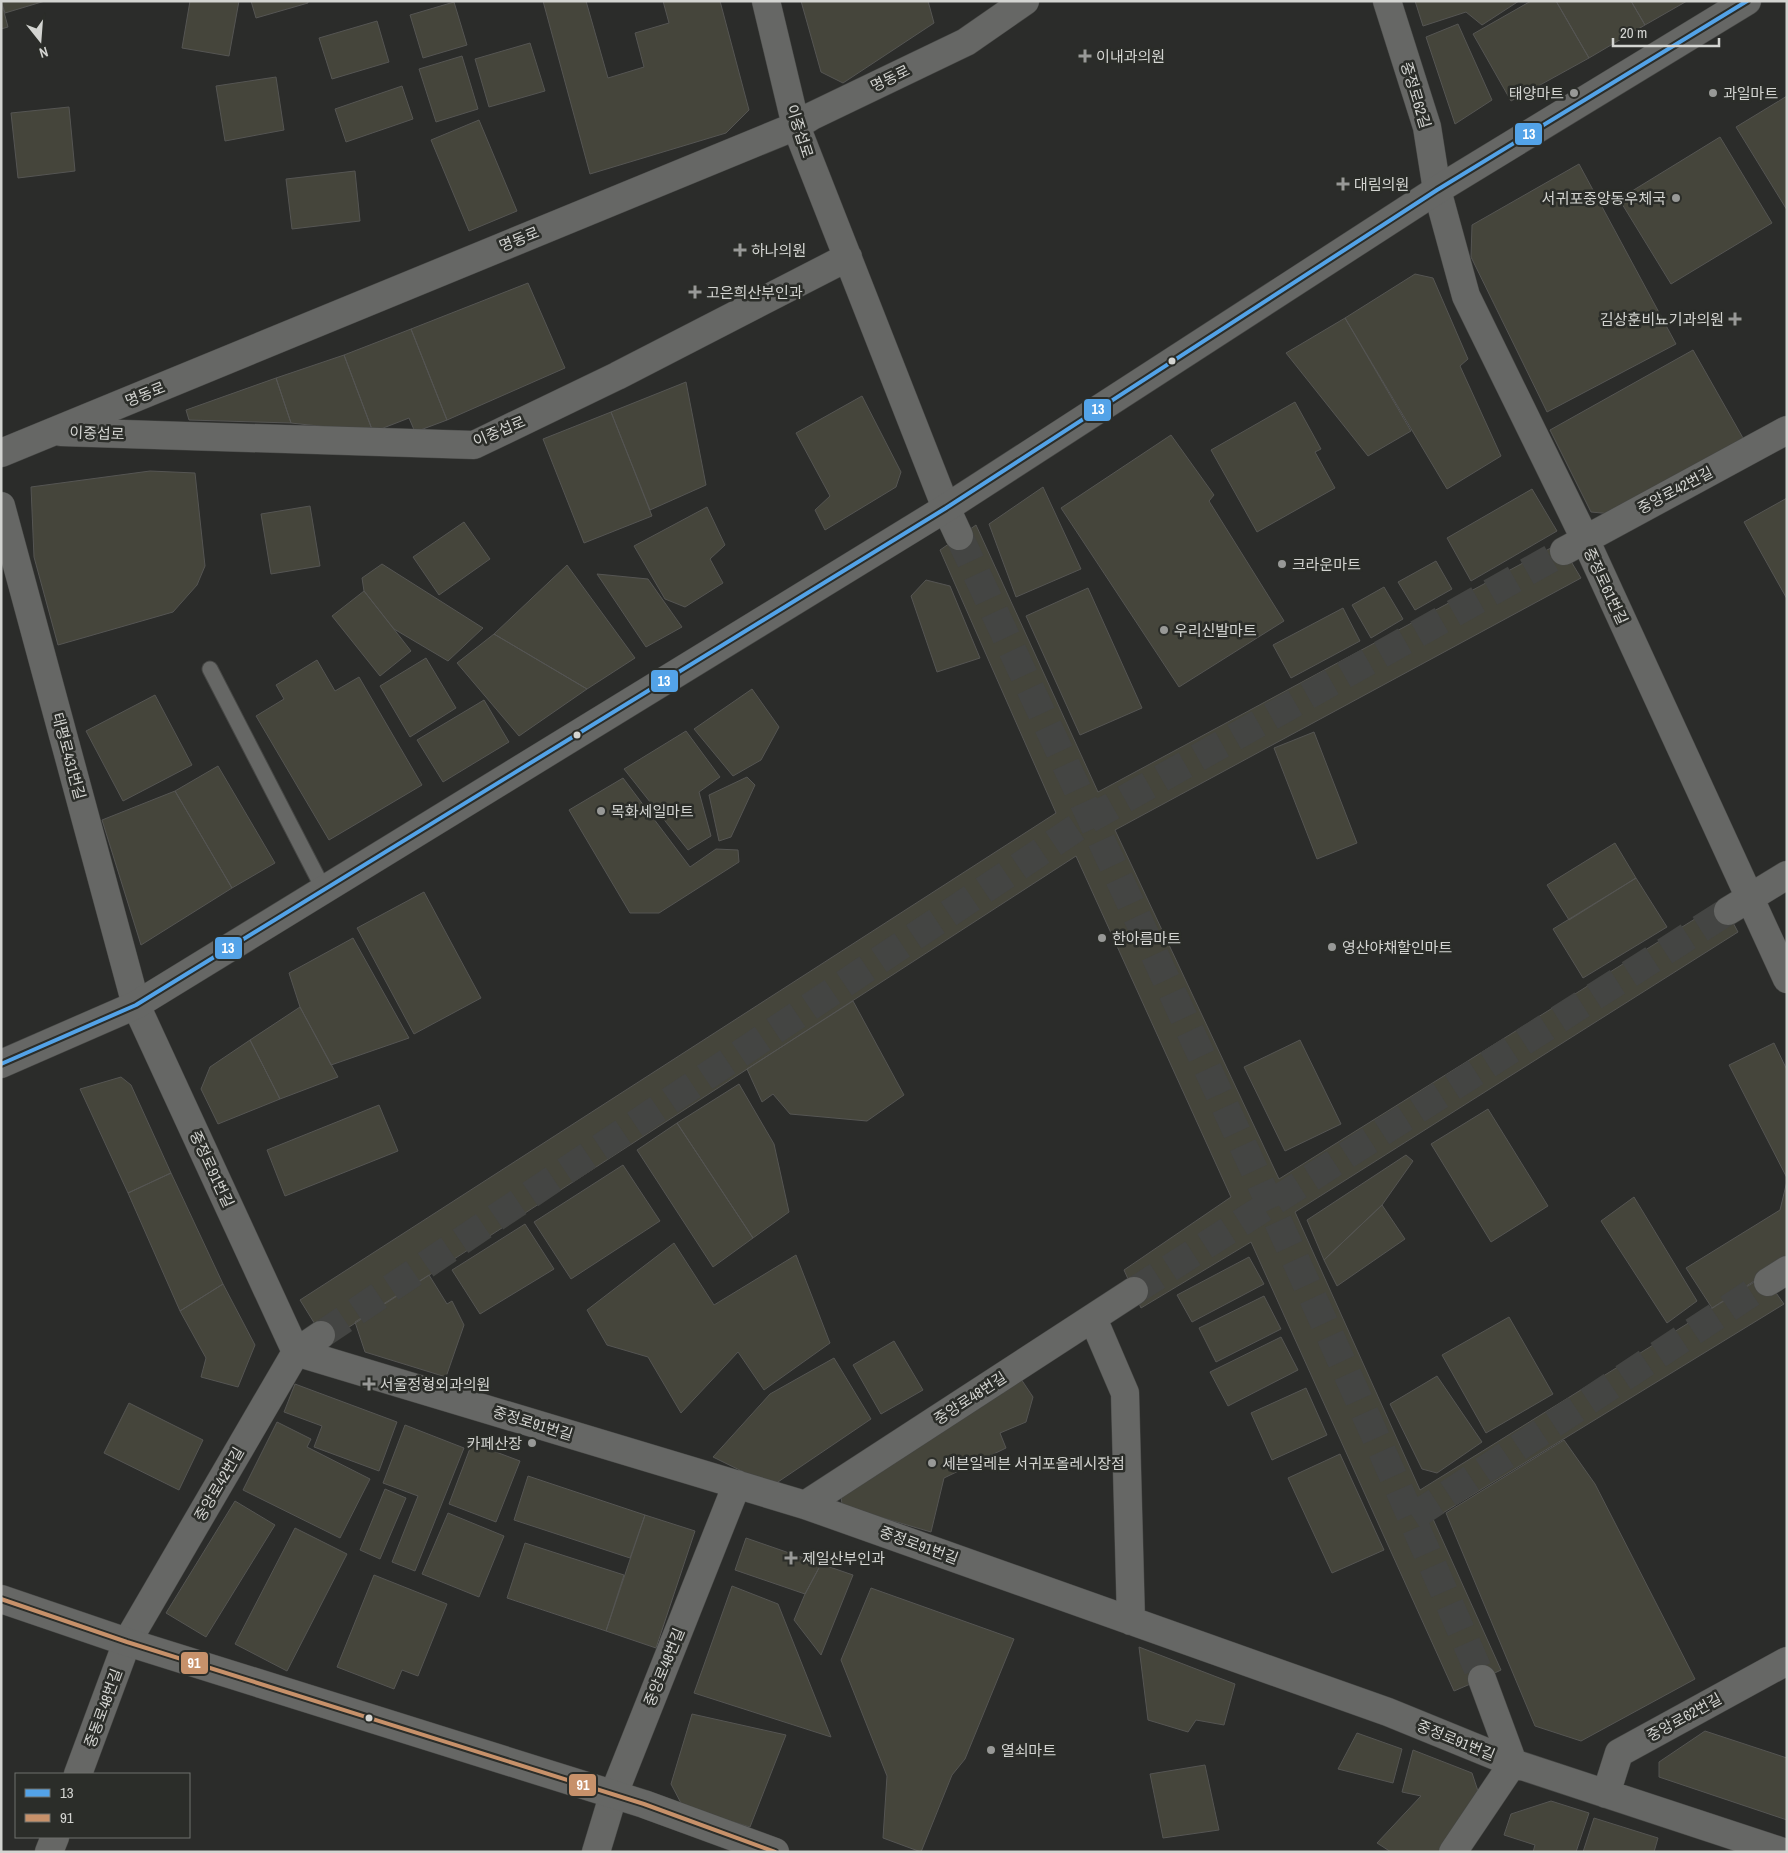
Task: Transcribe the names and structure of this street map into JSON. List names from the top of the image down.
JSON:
{
  "streets": {
    "street": [
      "명동로",
      "중정로62길",
      "이중섭로",
      "중앙로42번길",
      "중정로61번길",
      "태평로431번길",
      "중정로91번길",
      "중앙로48번길",
      "중동로48번길",
      "중앙로62번길"
    ]
  },
  "crossings": [
    ["명동로", "이중섭로"],
    ["중정로62길", "중정로61번길"],
    ["중앙로42번길", "중정로61번길"],
    ["중앙로42번길", "중정로91번길"],
    ["중앙로42번길", "중동로48번길"],
    ["태평로431번길", "중정로91번길"],
    ["중정로91번길", "중앙로48번길"],
    ["중정로91번길", "중앙로62번길"]
  ],
  "places": {
    "health": [
      "이내과의원",
      "대림의원",
      "하나의원",
      "고은희산부인과",
      "김상훈비뇨기과의원",
      "서울정형외과의원",
      "제일산부인과"
    ],
    "other": [
      "태양마트",
      "과일마트",
      "서귀포중앙동우체국",
      "크라운마트",
      "우리신발마트",
      "목화세일마트",
      "한아름마트",
      "영산야채할인마트",
      "카페산장",
      "세븐일레븐 서귀포올레시장점",
      "열쇠마트"
    ]
  },
  "lines": ["transit line 13", "transit line 91"],
  "legend": ["13", "91"],
  "scale_bar": "20 m",
  "north": "bottom"
}
